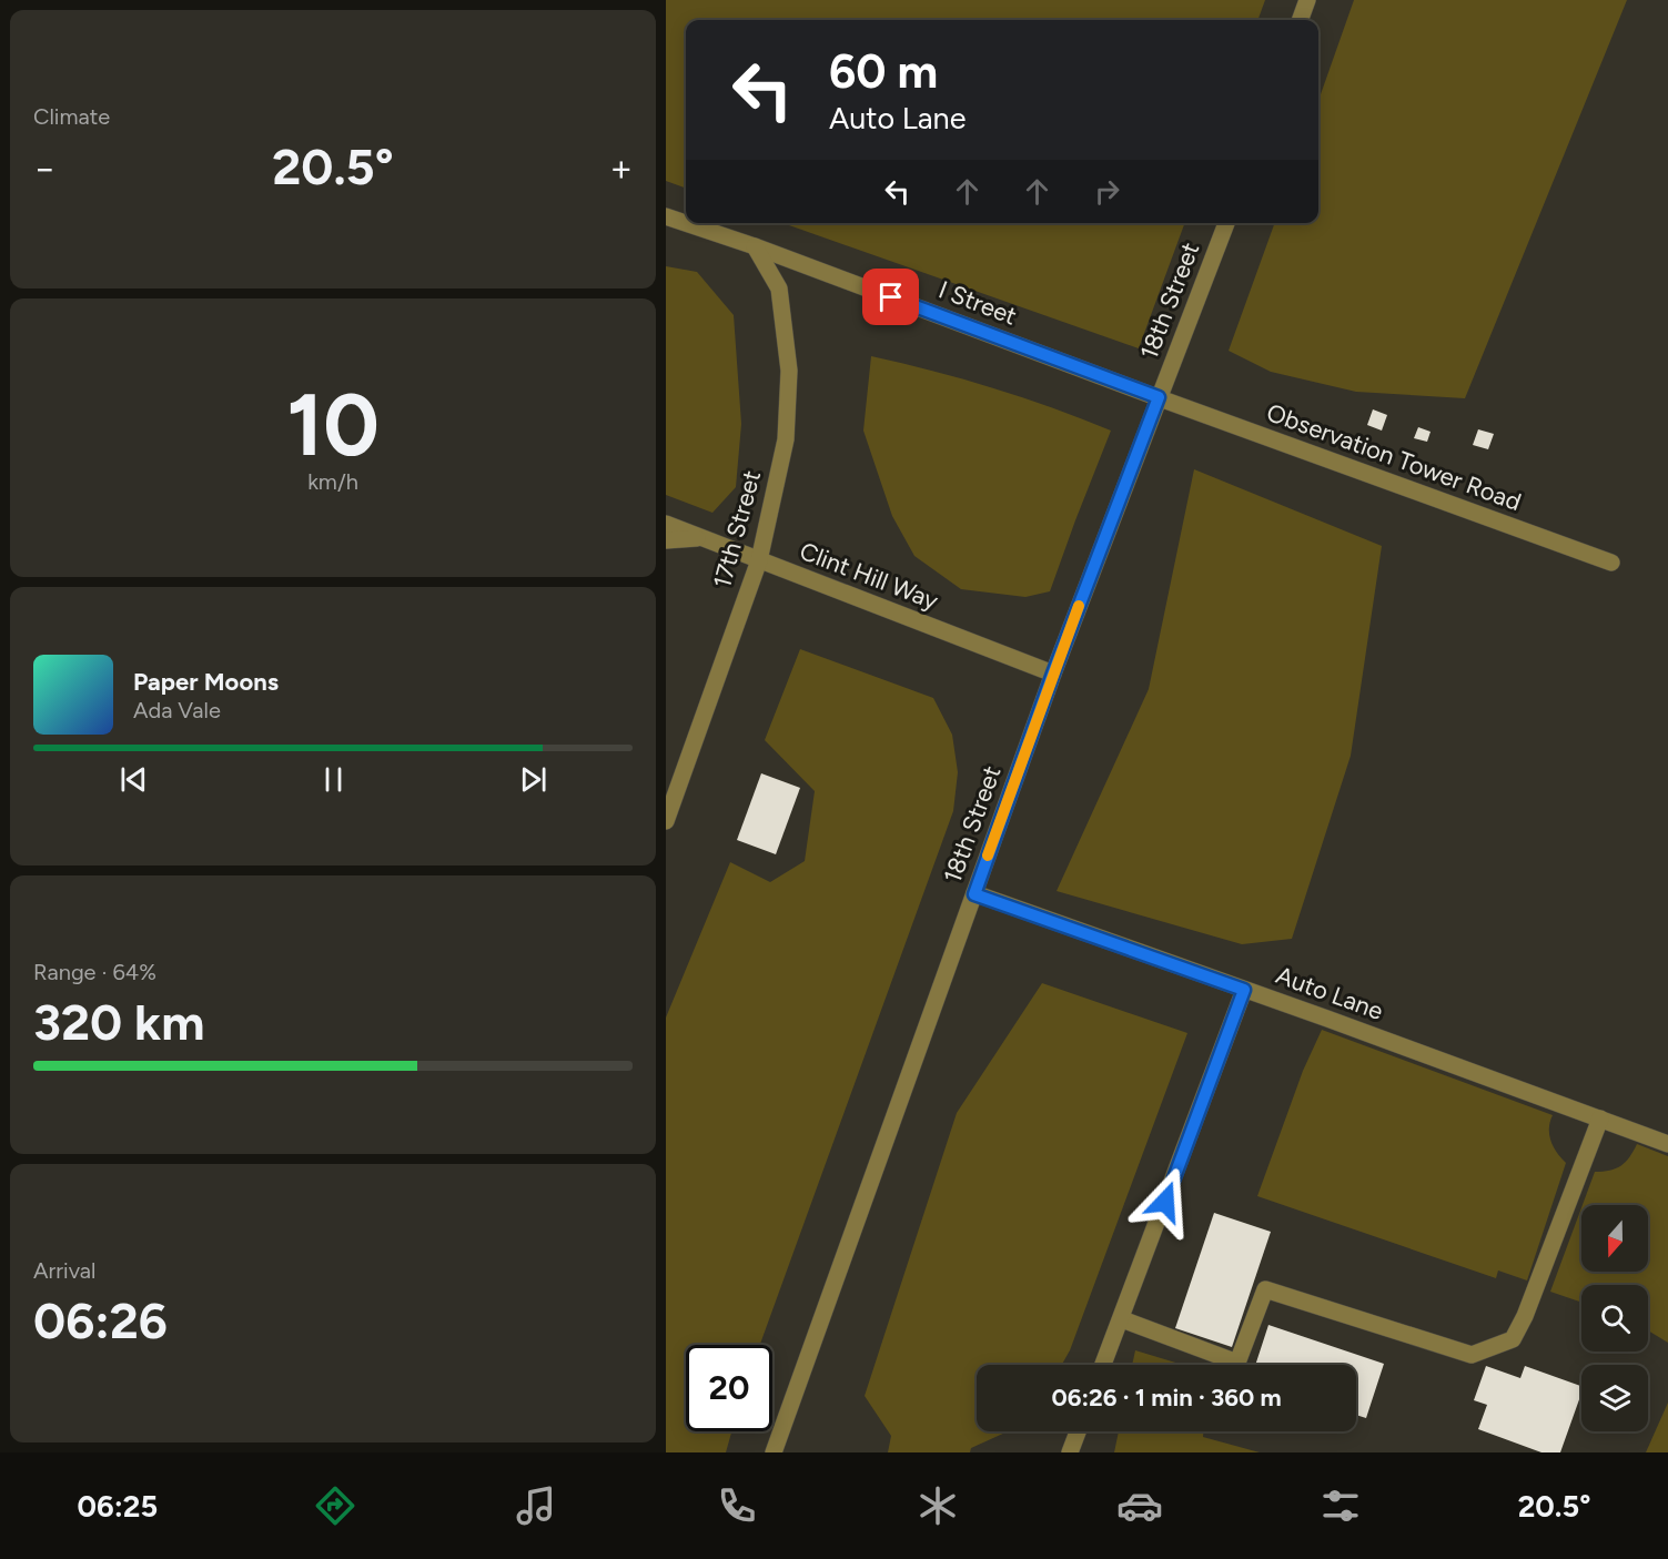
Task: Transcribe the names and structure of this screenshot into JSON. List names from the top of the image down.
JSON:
{
  "streets": {
    "lane": [
      "18th Street",
      "I Street",
      "Observation Tower Road",
      "17th Street",
      "Clint Hill Way",
      "Auto Lane"
    ]
  },
  "crossings": [
    ["18th Street", "I Street"],
    ["18th Street", "Observation Tower Road"],
    ["18th Street", "Clint Hill Way"],
    ["18th Street", "Auto Lane"],
    ["I Street", "Observation Tower Road"],
    ["I Street", "17th Street"],
    ["17th Street", "Clint Hill Way"]
  ],
  "north": "bottom",
  "page": {
    "tile": [
      "Climate",
      ["10", "km/h"],
      ["Range · 64%", "320 km"],
      ["Arrival", "06:26"]
    ],
    "turn": ["60 m", "Auto Lane"],
    "heat": ["−", "20.5°", "+"],
    "song": ["Paper Moons", "Ada Vale"],
    "limit": "20",
    "trip": "06:26 · 1 min · 360 m",
    "tabs": ["06:25", "20.5°"]
  }
}
